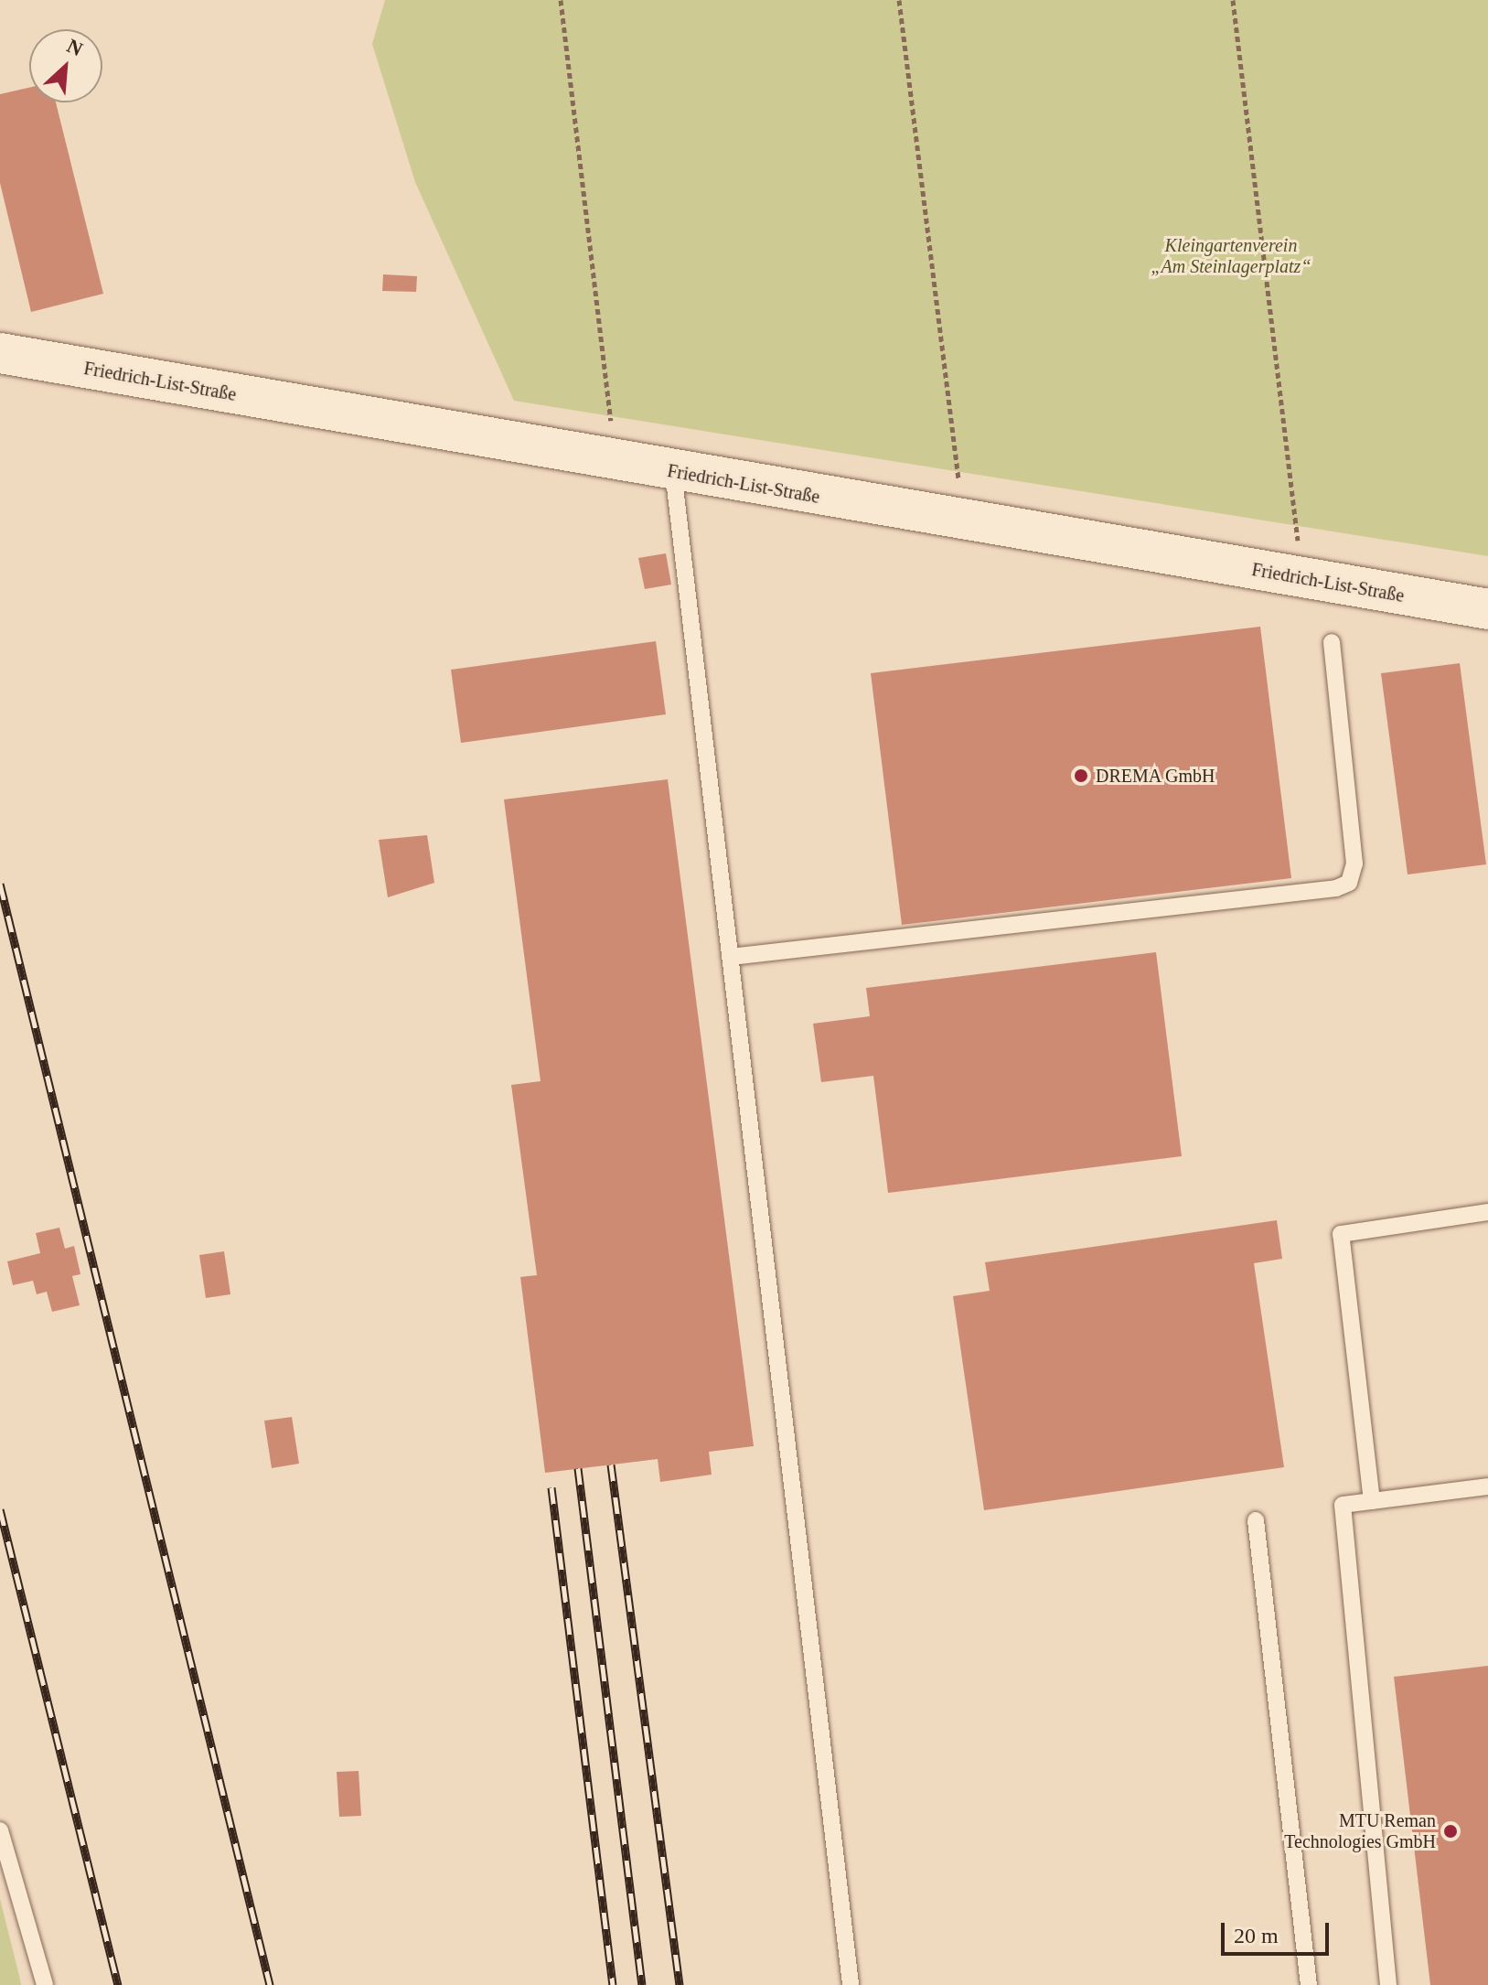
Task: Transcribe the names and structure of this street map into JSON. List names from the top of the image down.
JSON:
{
  "streets": {
    "street": ["Friedrich-List-Straße"]
  },
  "parks": ["Kleingartenverein „Am Steinlagerplatz“"],
  "places": ["DREMA GmbH", "MTU Reman Technologies GmbH"],
  "scale_bar": "20 m",
  "north": "top right"
}
